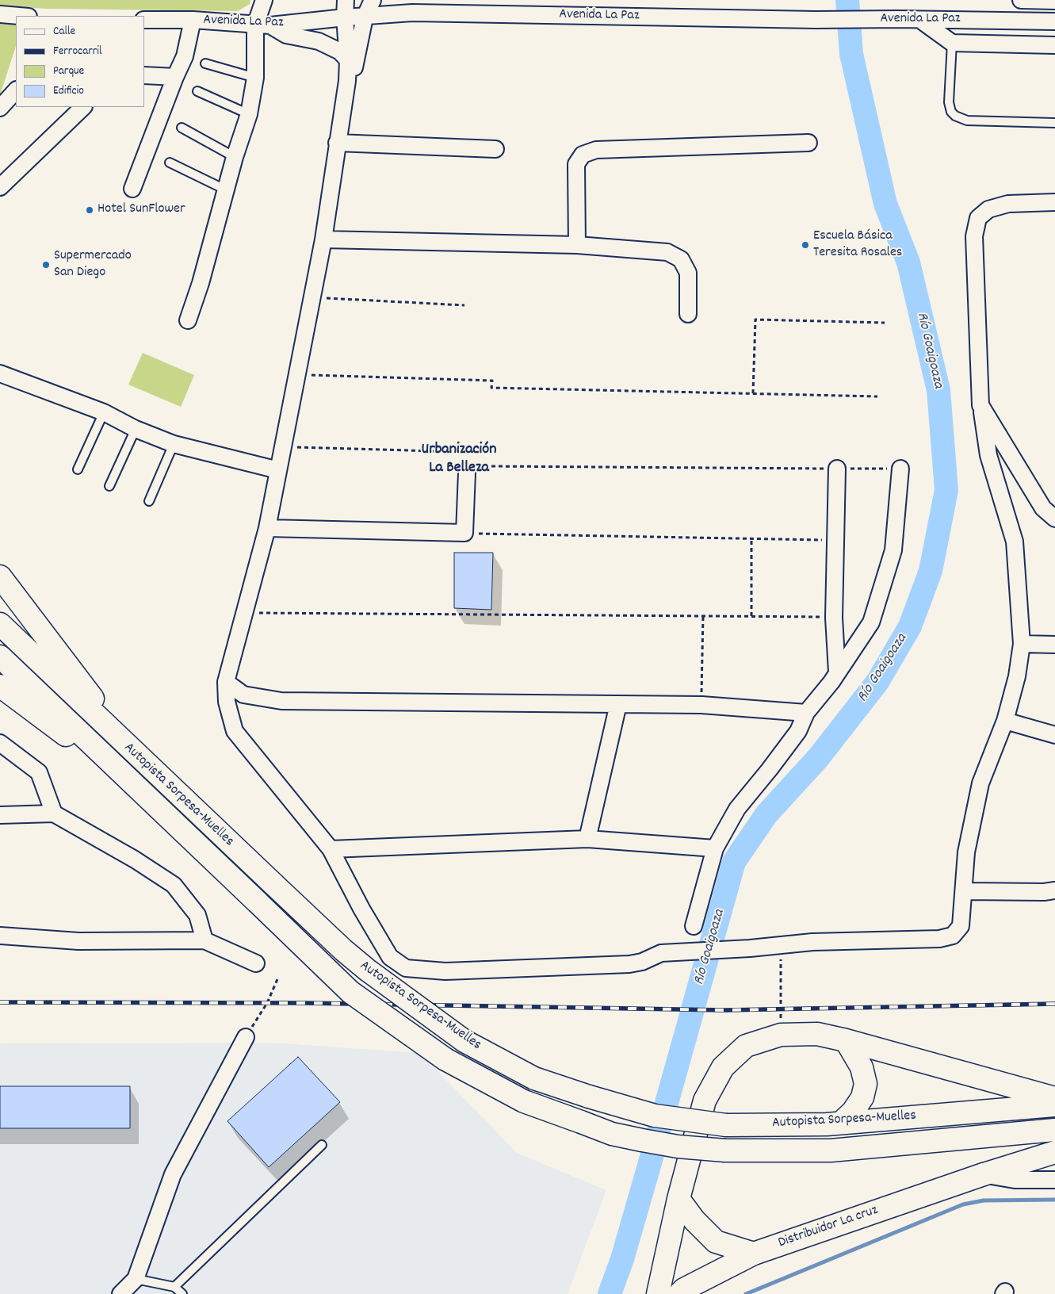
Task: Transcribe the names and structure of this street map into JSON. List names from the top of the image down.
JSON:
{
  "streets": {
    "main road": ["Autopista Sorpesa-Muelles", "Distribuidor La cruz"],
    "street": ["Avenida La Paz"]
  },
  "districts": ["Urbanización La Belleza"],
  "water": ["Río Goaigoaza"],
  "places": ["Hotel SunFlower", "Escuela Básica Teresita Rosales", "Supermercado San Diego"],
  "legend": [
    "Calle",
    "Ferrocarril",
    "Parque",
    "Edificio"
  ]
}
